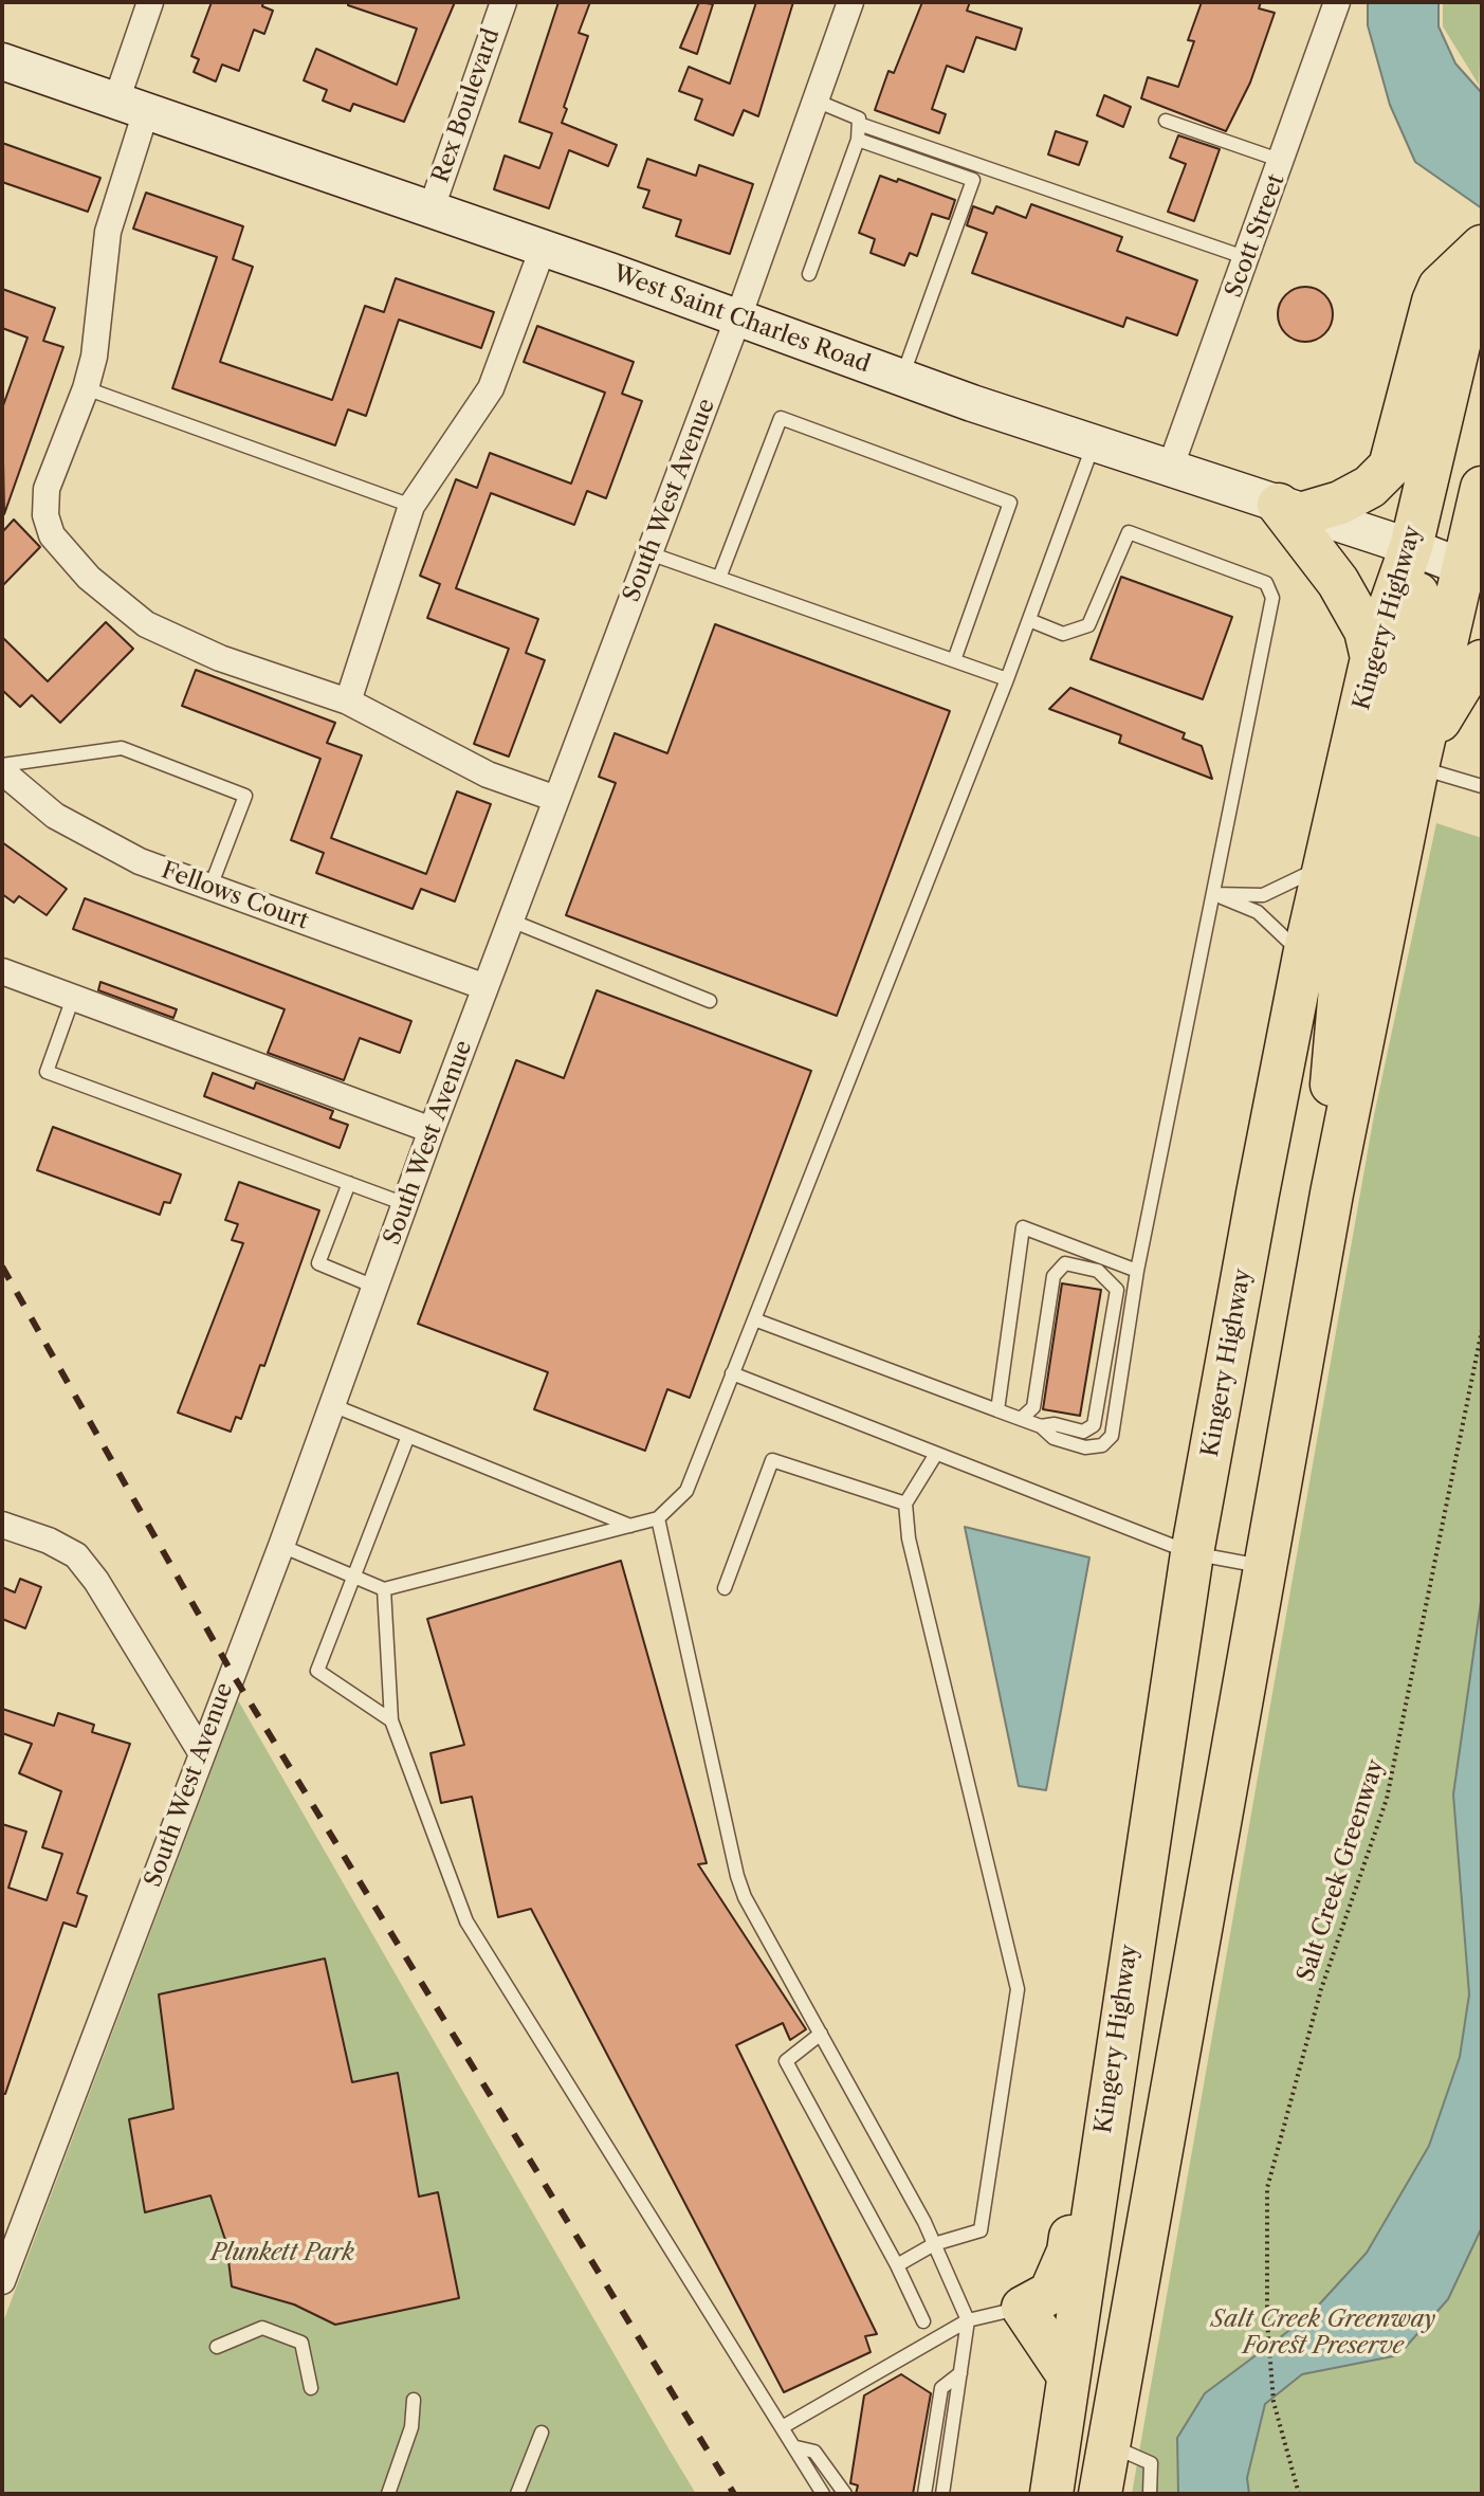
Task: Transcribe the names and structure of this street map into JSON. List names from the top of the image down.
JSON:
{
  "streets": {
    "highway": ["Kingery Highway"],
    "main road": ["West Saint Charles Road"],
    "street": [
      "Rex Boulevard",
      "Scott Street",
      "South West Avenue",
      "Fellows Court"
    ],
    "path": ["Salt Creek Greenway"]
  },
  "crossings": [
    ["Rex Boulevard", "West Saint Charles Road"],
    ["Scott Street", "West Saint Charles Road"],
    ["West Saint Charles Road", "South West Avenue"],
    ["West Saint Charles Road", "Kingery Highway"],
    ["South West Avenue", "Fellows Court"]
  ],
  "parks": ["Plunkett Park", "Salt Creek Greenway Forest Preserve"]
}
